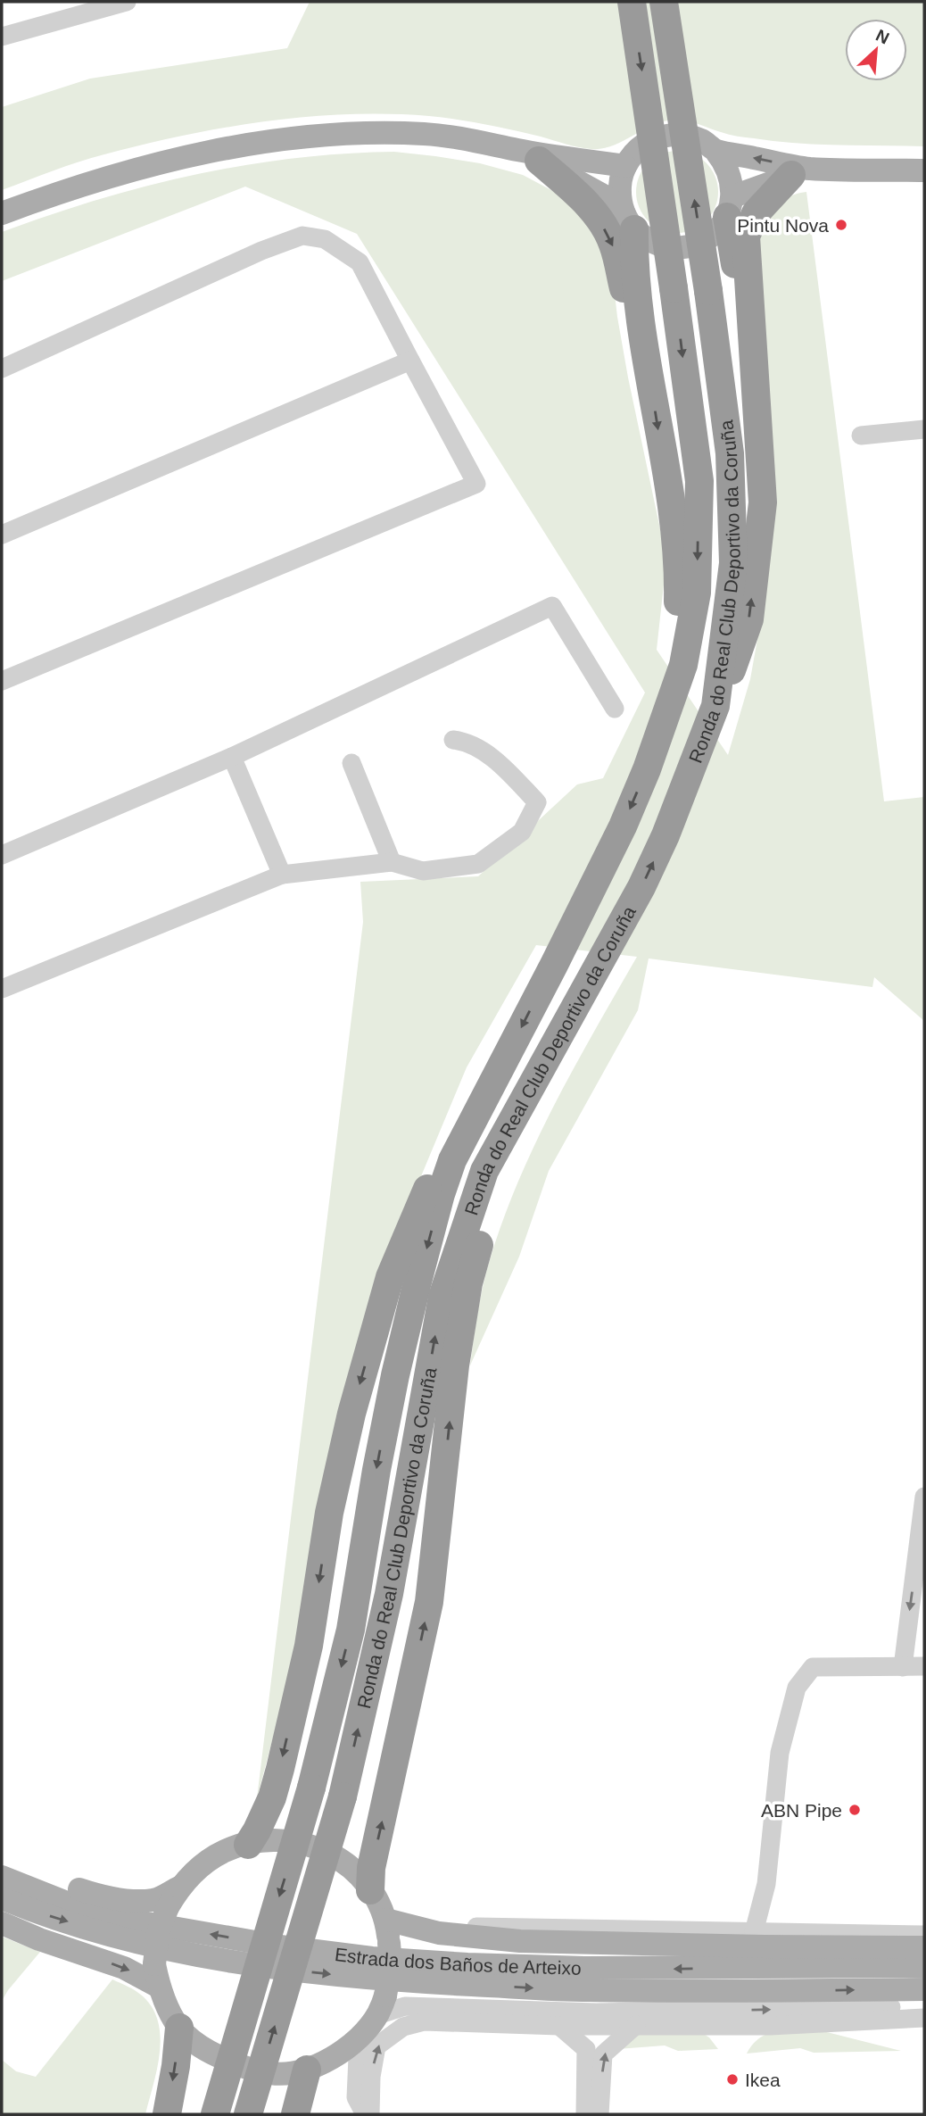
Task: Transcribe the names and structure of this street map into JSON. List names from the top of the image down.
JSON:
{
  "streets": {
    "highway": ["Ronda do Real Club Deportivo da Coruña"],
    "main road": ["Estrada dos Baños de Arteixo"]
  },
  "places": ["Pintu Nova", "ABN Pipe", "Ikea"],
  "north": "top right"
}
